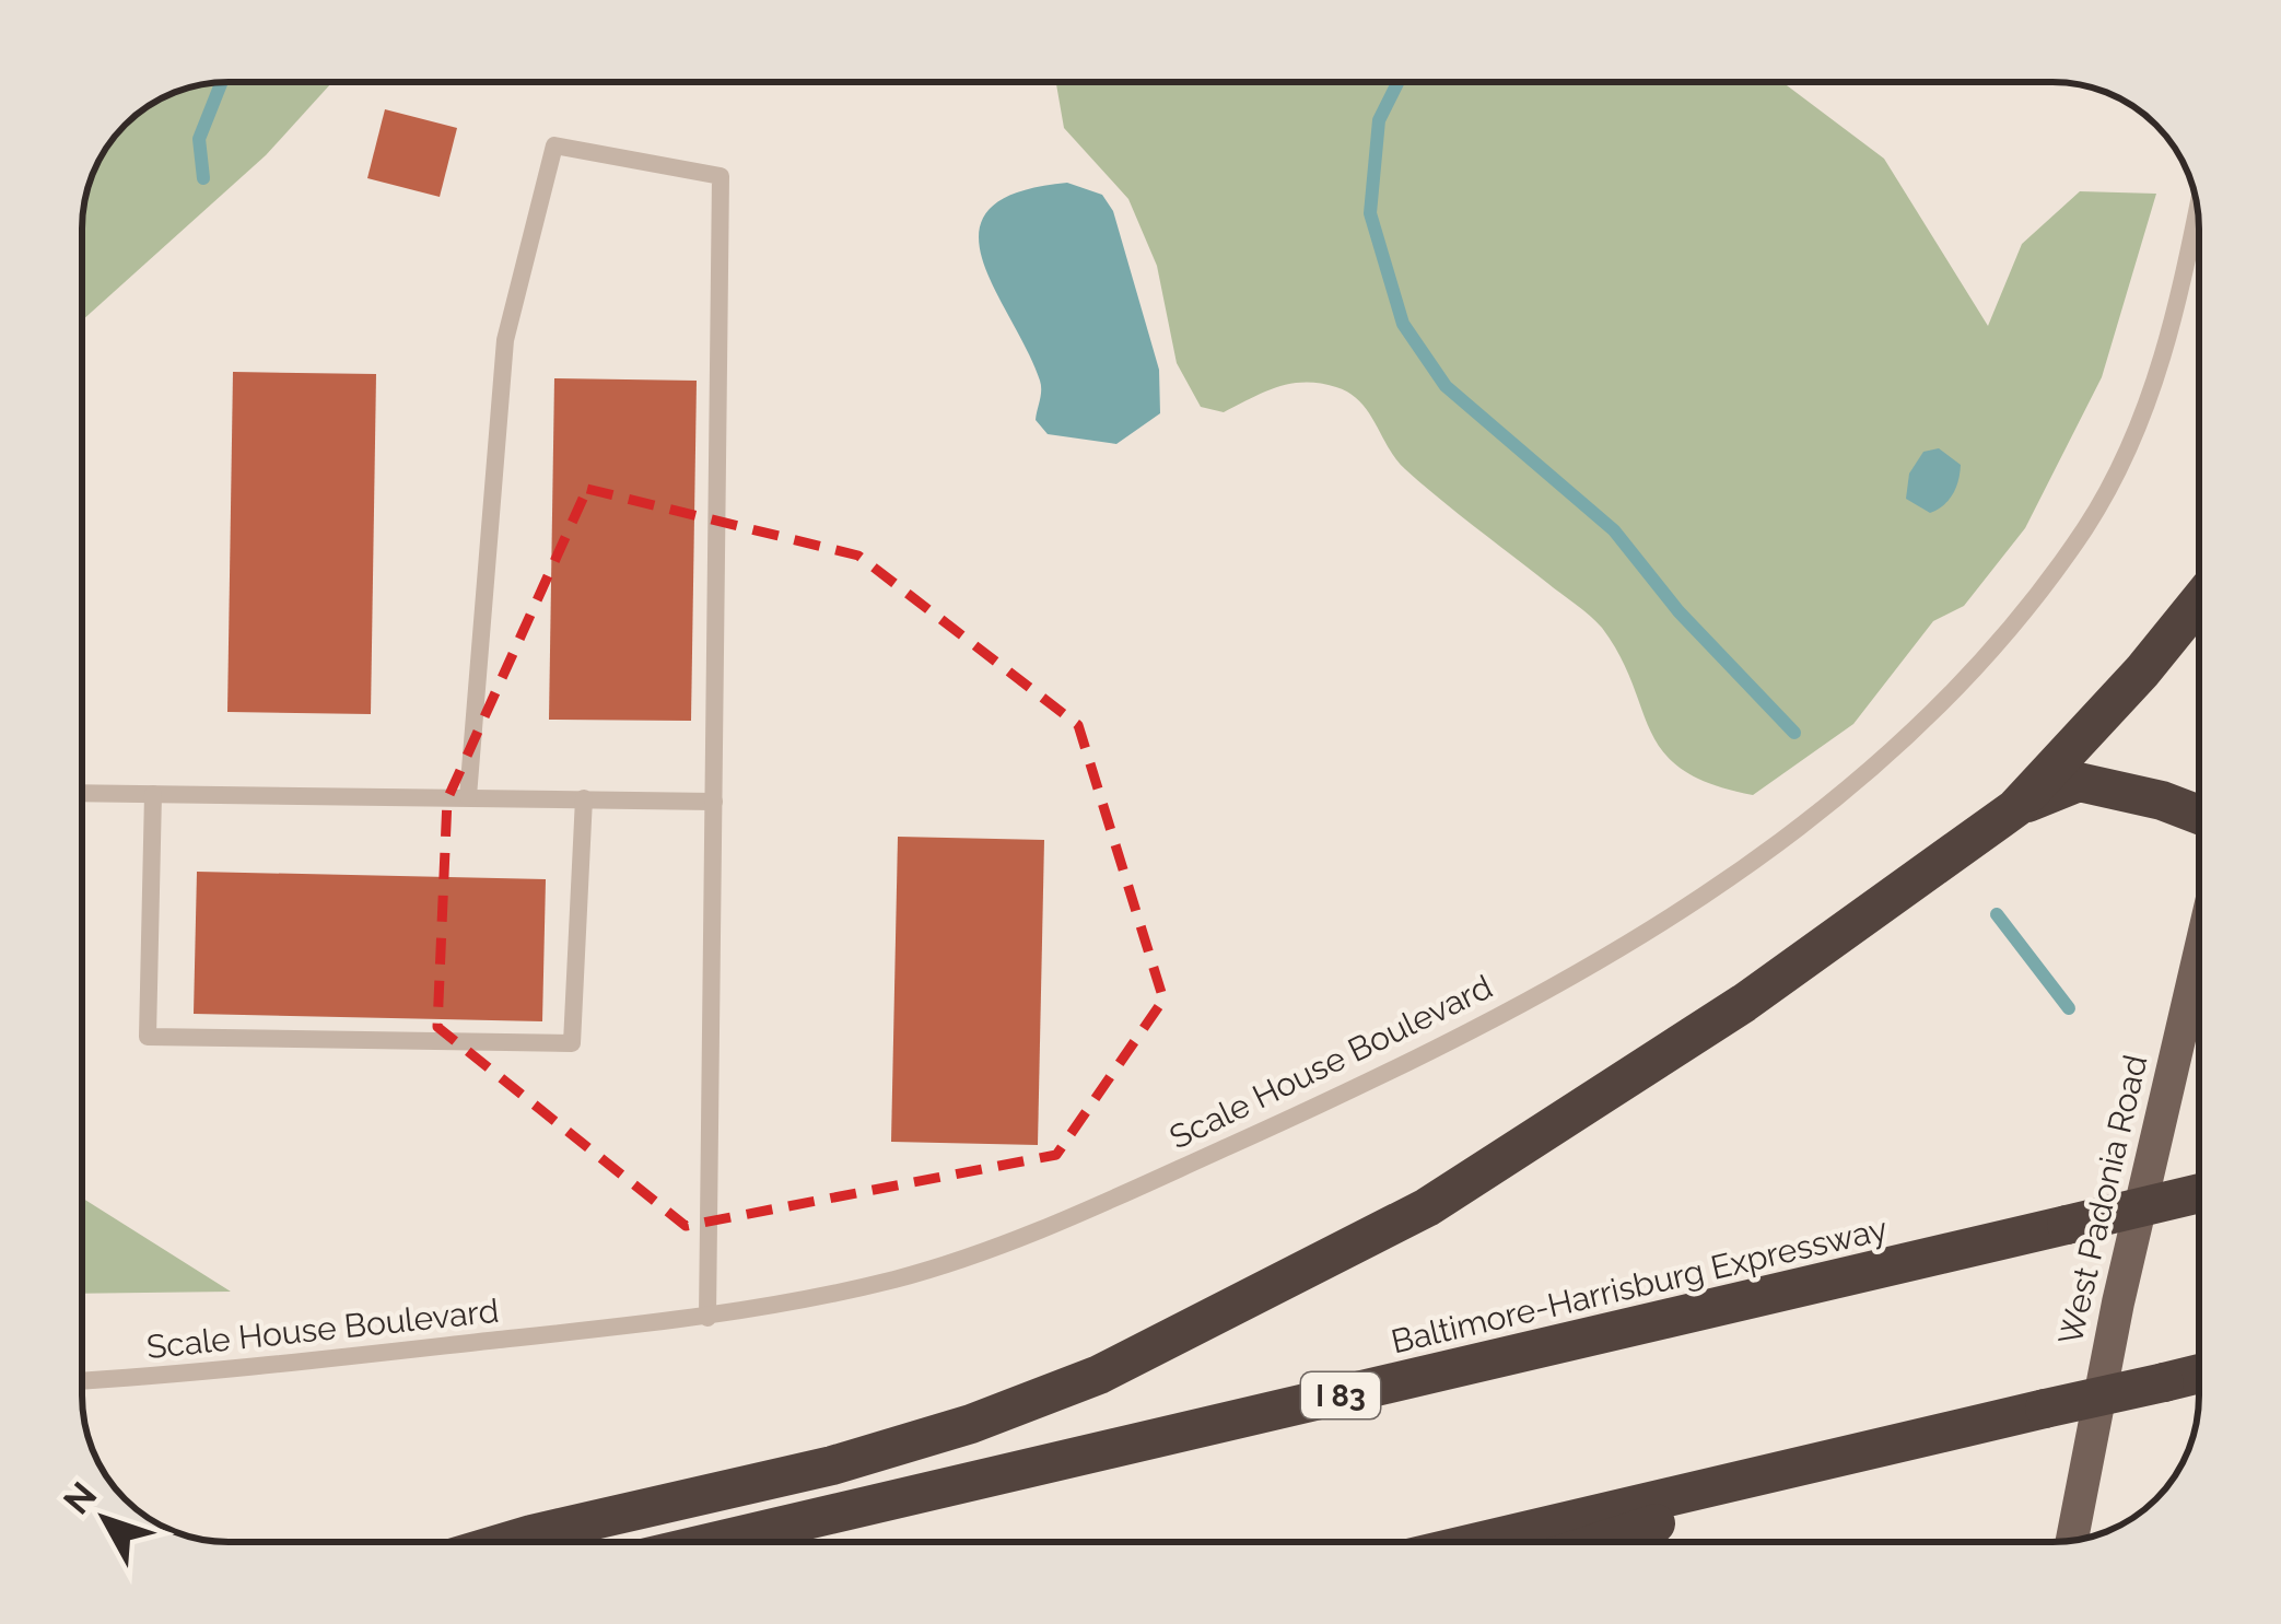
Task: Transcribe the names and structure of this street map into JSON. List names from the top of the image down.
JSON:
{
  "streets": {
    "highway": ["Baltimore-Harrisburg Expressway", "I 83"],
    "main road": ["West Padonia Road"],
    "lane": ["Scale House Boulevard"]
  },
  "north": "top left"
}
